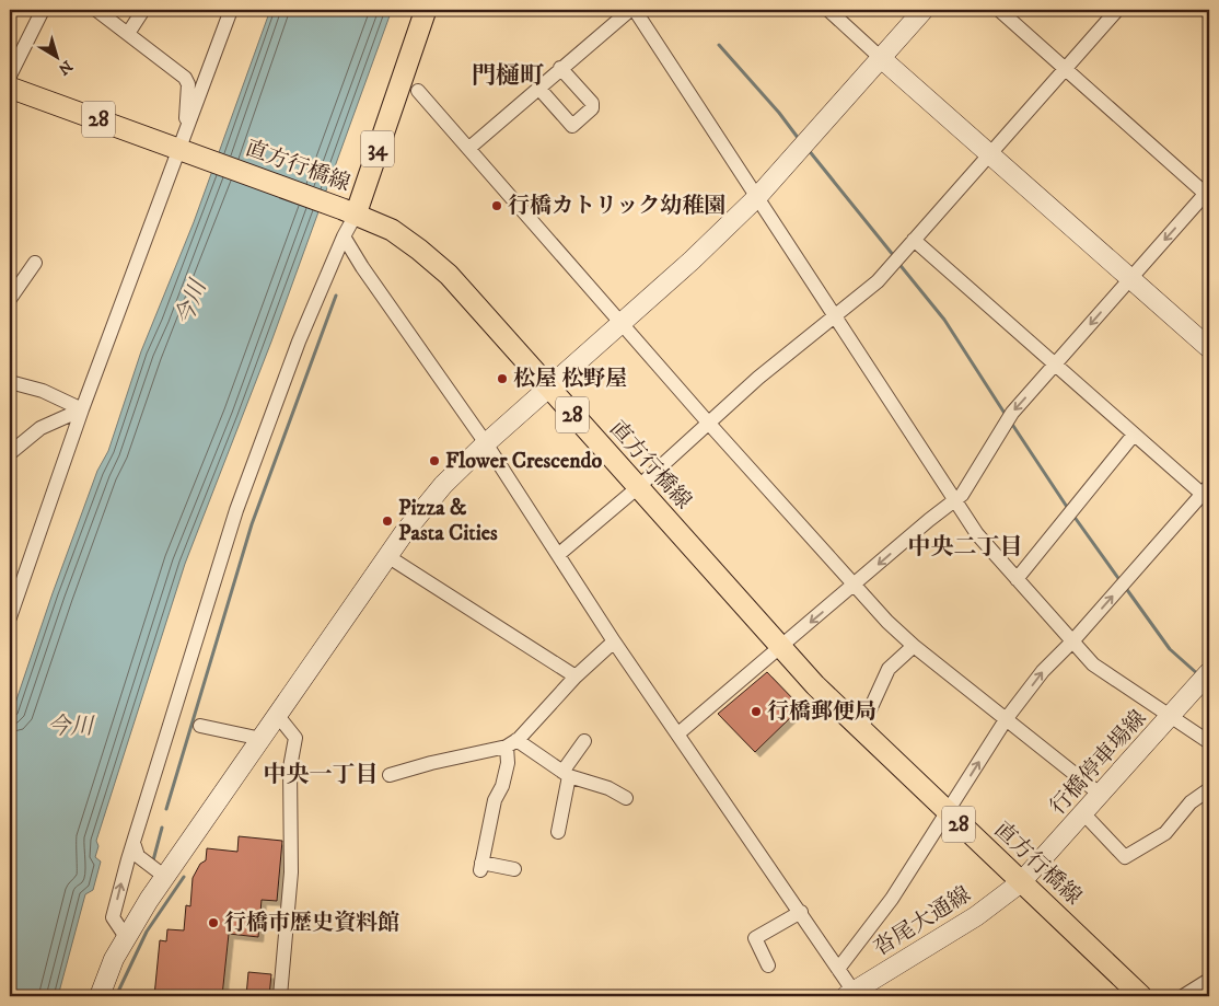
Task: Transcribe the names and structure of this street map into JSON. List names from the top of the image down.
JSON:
{
  "streets": {
    "main road": ["28", "34", "直方行橋線"],
    "street": ["行橋停車場線", "沓尾大通線"]
  },
  "crossings": [
    ["34", "直方行橋線"],
    ["直方行橋線", "行橋停車場線"],
    ["直方行橋線", "沓尾大通線"],
    ["行橋停車場線", "沓尾大通線"]
  ],
  "districts": ["門樋町", "中央二丁目", "中央一丁目"],
  "water": ["今川"],
  "places": [
    "行橋カトリック幼稚園",
    "松屋 松野屋",
    "Flower Crescendo",
    "Pizza & Pasta Cities",
    "行橋郵便局",
    "行橋市歴史資料館"
  ],
  "north": "bottom right"
}
